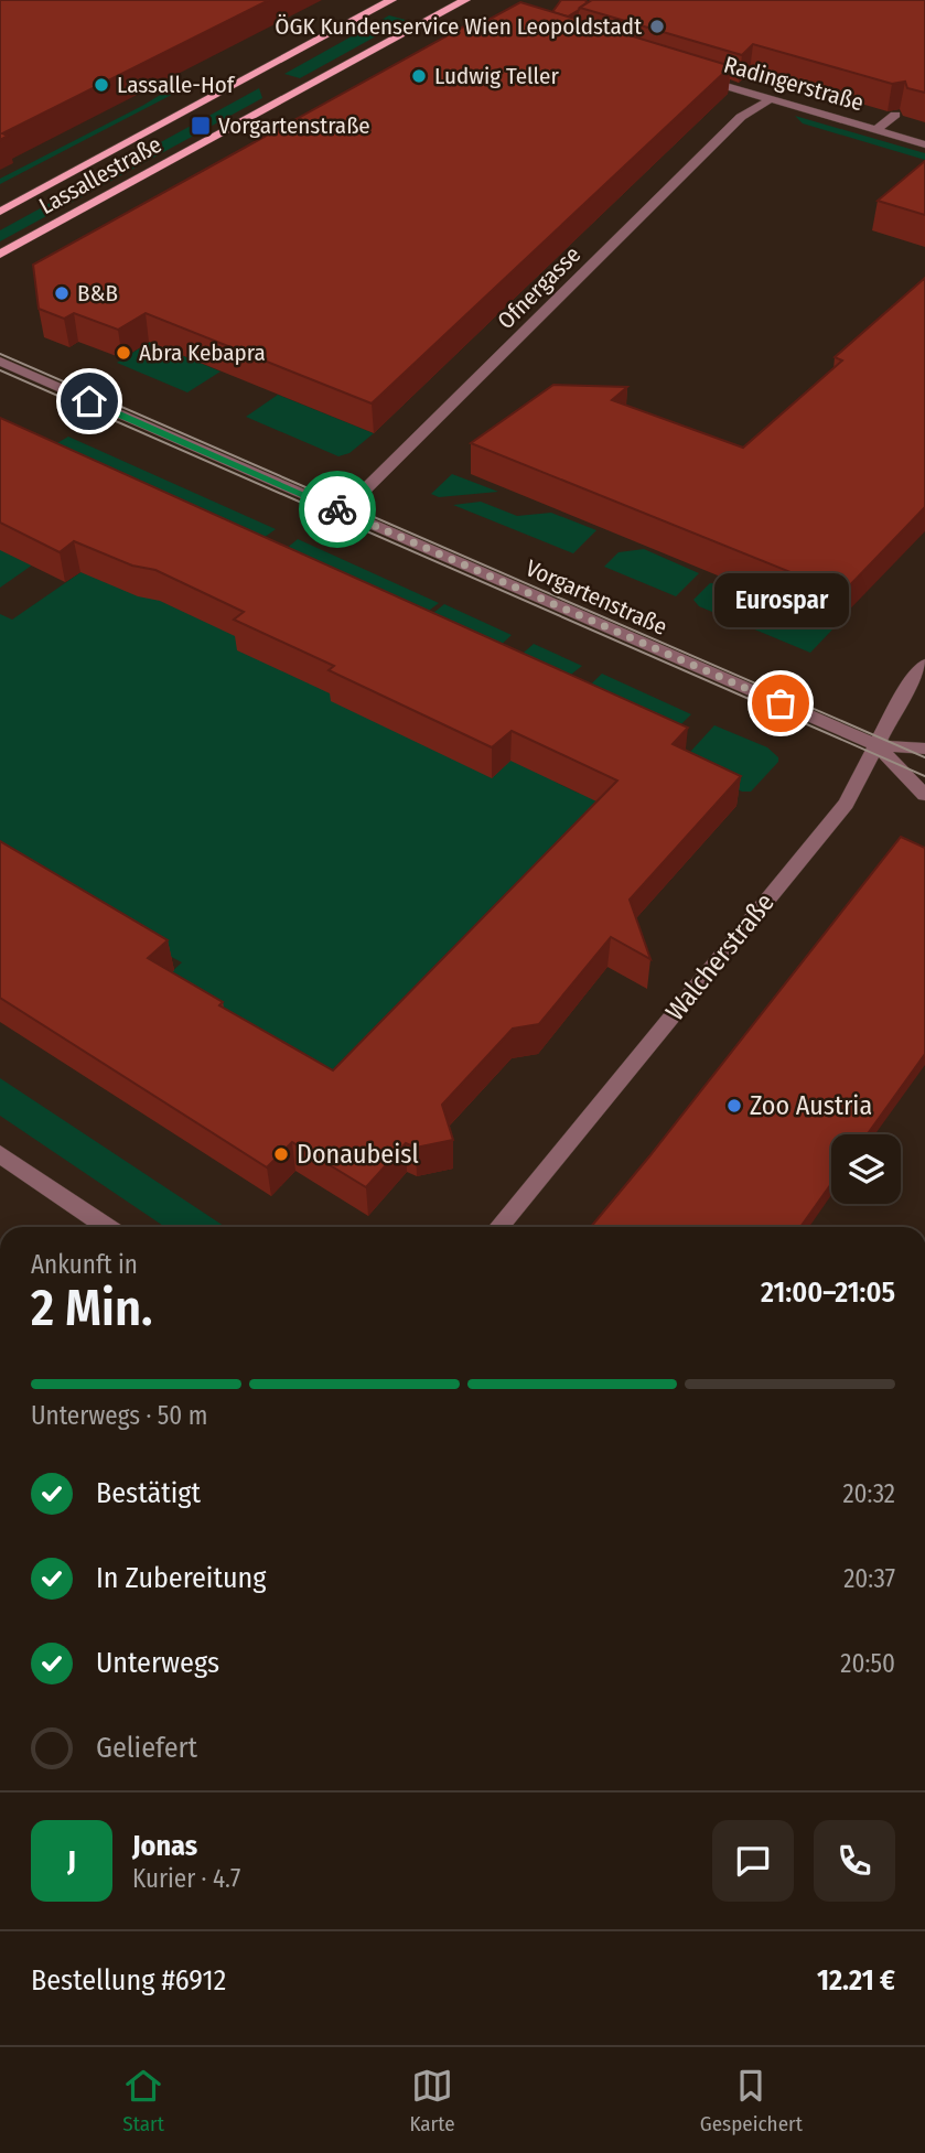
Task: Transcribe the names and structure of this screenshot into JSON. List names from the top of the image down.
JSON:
{
  "streets": {
    "main road": ["Lassallestraße"],
    "street": [
      "Radingerstraße",
      "Ofnergasse",
      "Vorgartenstraße",
      "Walcherstraße"
    ]
  },
  "crossings": [
    ["Radingerstraße", "Ofnergasse"],
    ["Ofnergasse", "Vorgartenstraße"],
    ["Vorgartenstraße", "Walcherstraße"]
  ],
  "places": {
    "other": [
      "ÖGK Kundenservice Wien Leopoldstadt",
      "Ludwig Teller",
      "Lassalle-Hof",
      "B&B",
      "Abra Kebapra",
      "Eurospar",
      "Zoo Austria",
      "Donaubeisl"
    ],
    "transit": ["Vorgartenstraße"]
  },
  "page": {
    "bubble": "Eurospar",
    "heading": ["2 Min.", "Ankunft in", "21:00–21:05"],
    "panel": [
      "Jonas",
      "Kurier · 4.7",
      "Bestellung #6912",
      "12.21 €"
    ],
    "bar": "Unterwegs · 50 m",
    "list": [
      ["Bestätigt", "20:32"],
      ["In Zubereitung", "20:37"],
      ["Unterwegs", "20:50"],
      "Geliefert"
    ],
    "round": "J",
    "tabs": ["Start", "Karte", "Gespeichert"]
  }
}
